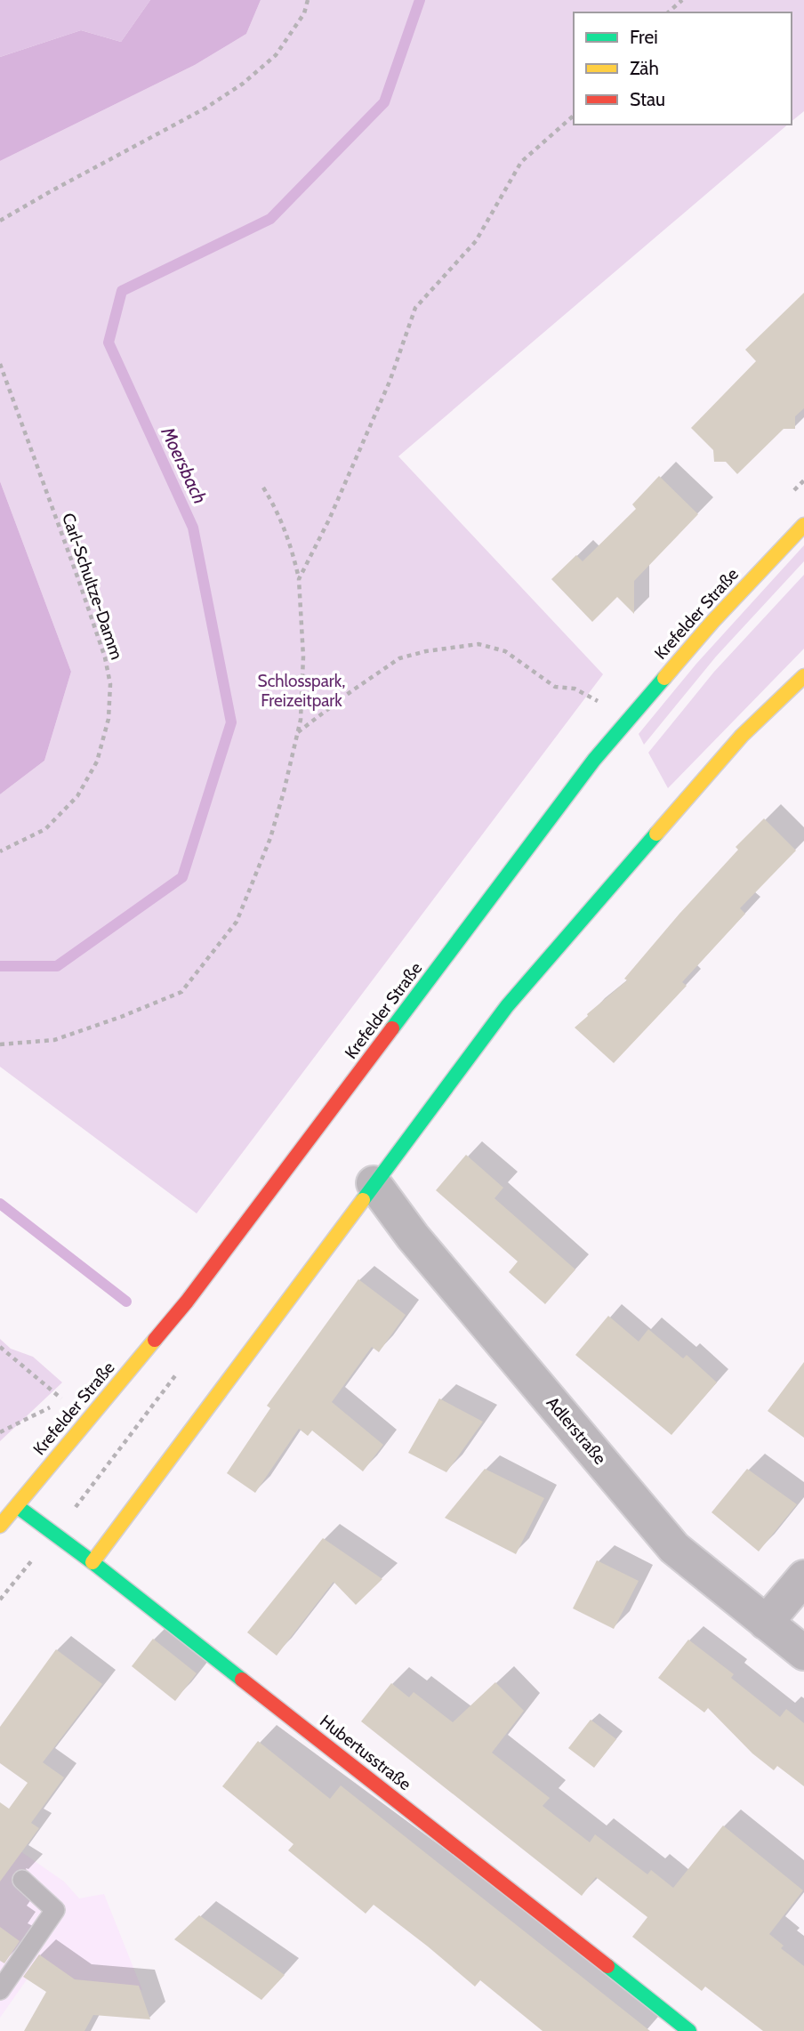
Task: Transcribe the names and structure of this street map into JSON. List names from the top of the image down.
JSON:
{
  "streets": {
    "street": ["Krefelder Straße", "Adlerstraße", "Hubertusstraße"],
    "path": ["Carl-Schultze-Damm"]
  },
  "crossings": [
    ["Krefelder Straße", "Hubertusstraße"]
  ],
  "water": ["Moersbach"],
  "parks": ["Schlosspark, Freizeitpark"],
  "legend": ["Frei", "Zäh", "Stau"]
}
